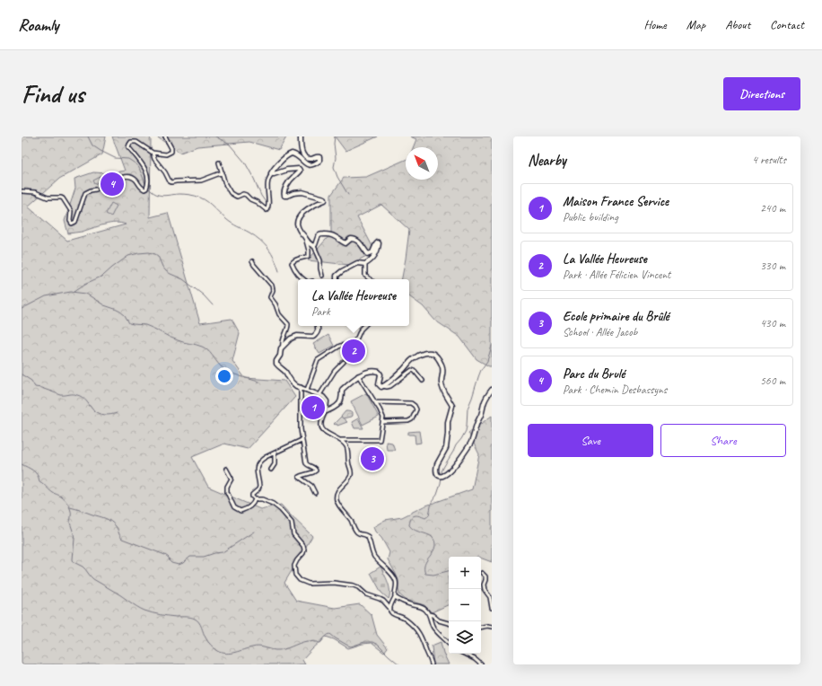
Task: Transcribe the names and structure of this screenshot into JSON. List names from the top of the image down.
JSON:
{
  "north": "top left",
  "page": {
    "header": "Roamly",
    "nav": [
      "Home",
      "Map",
      "About",
      "Contact"
    ],
    "buttons": [
      "Directions",
      ["Save", "Share"]
    ],
    "title": "Find us",
    "heading": ["Nearby", "4 results"],
    "pins": [
      "4",
      "2",
      "1",
      "3"
    ],
    "list": [
      {
        "mark": "1",
        "name": "Maison France Service",
        "note": "Public building",
        "value": "240 m"
      },
      {
        "mark": "2",
        "name": "La Vallée Heureuse",
        "note": "Park · Allée Félicien Vincent",
        "value": "330 m"
      },
      {
        "mark": "3",
        "name": "Ecole primaire du Brûlé",
        "note": "School · Allée Jacob",
        "value": "430 m"
      },
      {
        "mark": "4",
        "name": "Parc du Brulé",
        "note": "Park · Chemin Desbassyns",
        "value": "560 m"
      }
    ],
    "popup": ["La Vallée Heureuse", "Park"],
    "map_buttons": ["+", "−"]
  }
}
